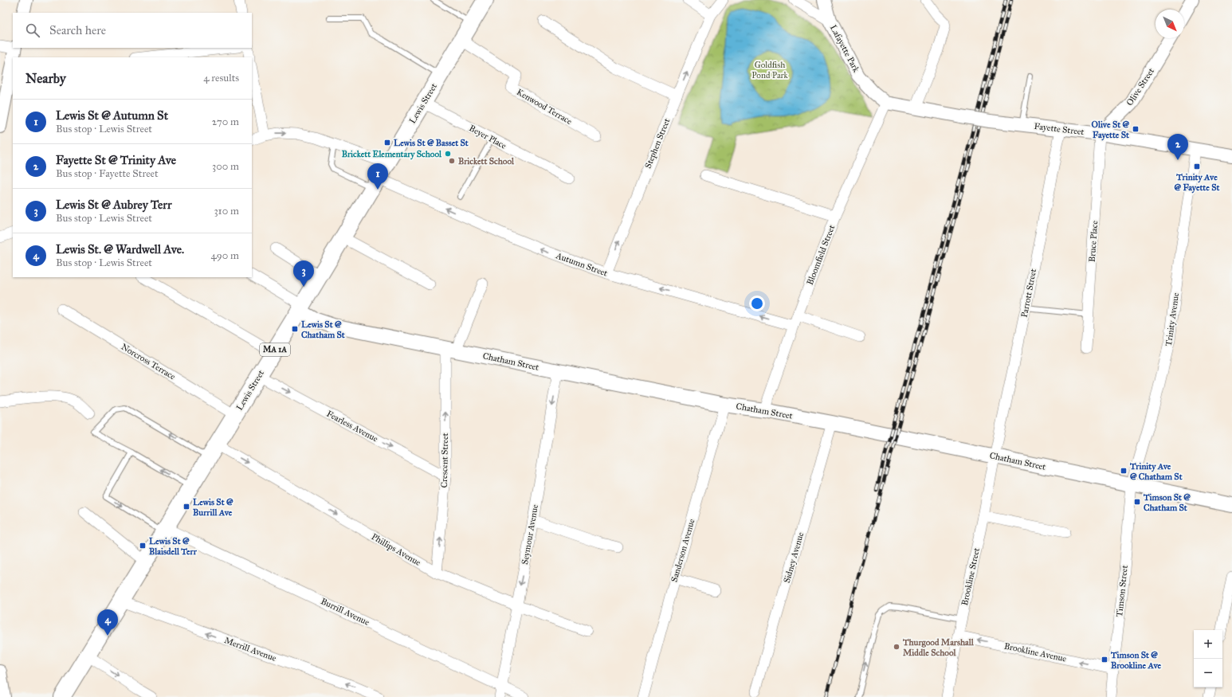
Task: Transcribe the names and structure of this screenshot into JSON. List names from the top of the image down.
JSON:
{
  "streets": {
    "main road": ["Lewis Street", "MA 1A", "Chatham Street"],
    "street": [
      "Lafayette Park",
      "Olive Street",
      "Kenwood Terrace",
      "Fayette Street",
      "Beyer Place",
      "Stephen Street",
      "Bruce Place",
      "Bloomfield Street",
      "Autumn Street",
      "Parrott Street",
      "Trinity Avenue",
      "Norcross Terrace",
      "Fearless Avenue",
      "Crescent Street",
      "Seymour Avenue",
      "Phillips Avenue",
      "Sanderson Avenue",
      "Sidney Avenue",
      "Brookline Street",
      "Timson Street",
      "Burrill Avenue",
      "Merrill Avenue",
      "Brookline Avenue"
    ]
  },
  "crossings": [
    ["Lafayette Park", "Fayette Street"],
    ["Lafayette Park", "Bloomfield Street"],
    ["Olive Street", "Fayette Street"],
    ["Olive Street", "Bruce Place"],
    ["Lewis Street", "Kenwood Terrace"],
    ["Lewis Street", "Beyer Place"],
    ["Lewis Street", "Autumn Street"],
    ["Lewis Street", "Norcross Terrace"],
    ["Lewis Street", "Chatham Street"],
    ["Lewis Street", "Fearless Avenue"],
    ["Lewis Street", "Phillips Avenue"],
    ["Lewis Street", "Burrill Avenue"],
    ["Lewis Street", "Merrill Avenue"],
    ["Fayette Street", "Bruce Place"],
    ["Fayette Street", "Bloomfield Street"],
    ["Fayette Street", "Parrott Street"],
    ["Fayette Street", "Trinity Avenue"],
    ["Stephen Street", "Autumn Street"],
    ["Bloomfield Street", "Autumn Street"],
    ["Bloomfield Street", "Chatham Street"],
    ["Parrott Street", "Chatham Street"],
    ["Parrott Street", "Brookline Street"],
    ["Trinity Avenue", "Chatham Street"],
    ["Trinity Avenue", "Timson Street"],
    ["Chatham Street", "Crescent Street"],
    ["Chatham Street", "Seymour Avenue"],
    ["Chatham Street", "Sanderson Avenue"],
    ["Chatham Street", "Sidney Avenue"],
    ["Chatham Street", "Brookline Street"],
    ["Chatham Street", "Timson Street"],
    ["Fearless Avenue", "Crescent Street"],
    ["Crescent Street", "Phillips Avenue"],
    ["Seymour Avenue", "Phillips Avenue"],
    ["Seymour Avenue", "Burrill Avenue"],
    ["Brookline Street", "Brookline Avenue"],
    ["Timson Street", "Brookline Avenue"]
  ],
  "one_way": [
    "Stephen Street",
    "Autumn Street",
    "Fearless Avenue",
    "Crescent Street",
    "Seymour Avenue",
    "Phillips Avenue",
    "Merrill Avenue",
    "Brookline Avenue"
  ],
  "parks": ["Goldfish Pond Park"],
  "places": {
    "transit": [
      "Olive St @ Fayette St",
      "Lewis St @ Basset St",
      "Trinity Ave @ Fayette St",
      "Lewis St @ Chatham St",
      "Trinity Ave @ Chatham St",
      "Timson St @ Chatham St",
      "Lewis St @ Burrill Ave",
      "Lewis St @ Blaisdell Terr",
      "Timson St @ Brookline Ave"
    ],
    "other": ["Brickett Elementary School", "Brickett School", "Thurgood Marshall Middle School"]
  },
  "north": "bottom right",
  "page": {
    "search": "Search here",
    "heading": ["Nearby", "4 results"],
    "list": [
      {
        "mark": "1",
        "name": "Lewis St @ Autumn St",
        "note": "Bus stop · Lewis Street",
        "value": "270 m"
      },
      {
        "mark": "2",
        "name": "Fayette St @ Trinity Ave",
        "note": "Bus stop · Fayette Street",
        "value": "300 m"
      },
      {
        "mark": "3",
        "name": "Lewis St @ Aubrey Terr",
        "note": "Bus stop · Lewis Street",
        "value": "310 m"
      },
      {
        "mark": "4",
        "name": "Lewis St. @ Wardwell Ave.",
        "note": "Bus stop · Lewis Street",
        "value": "490 m"
      }
    ],
    "pins": [
      "2",
      "1",
      "3",
      "4"
    ],
    "map_buttons": ["+", "−"]
  }
}
